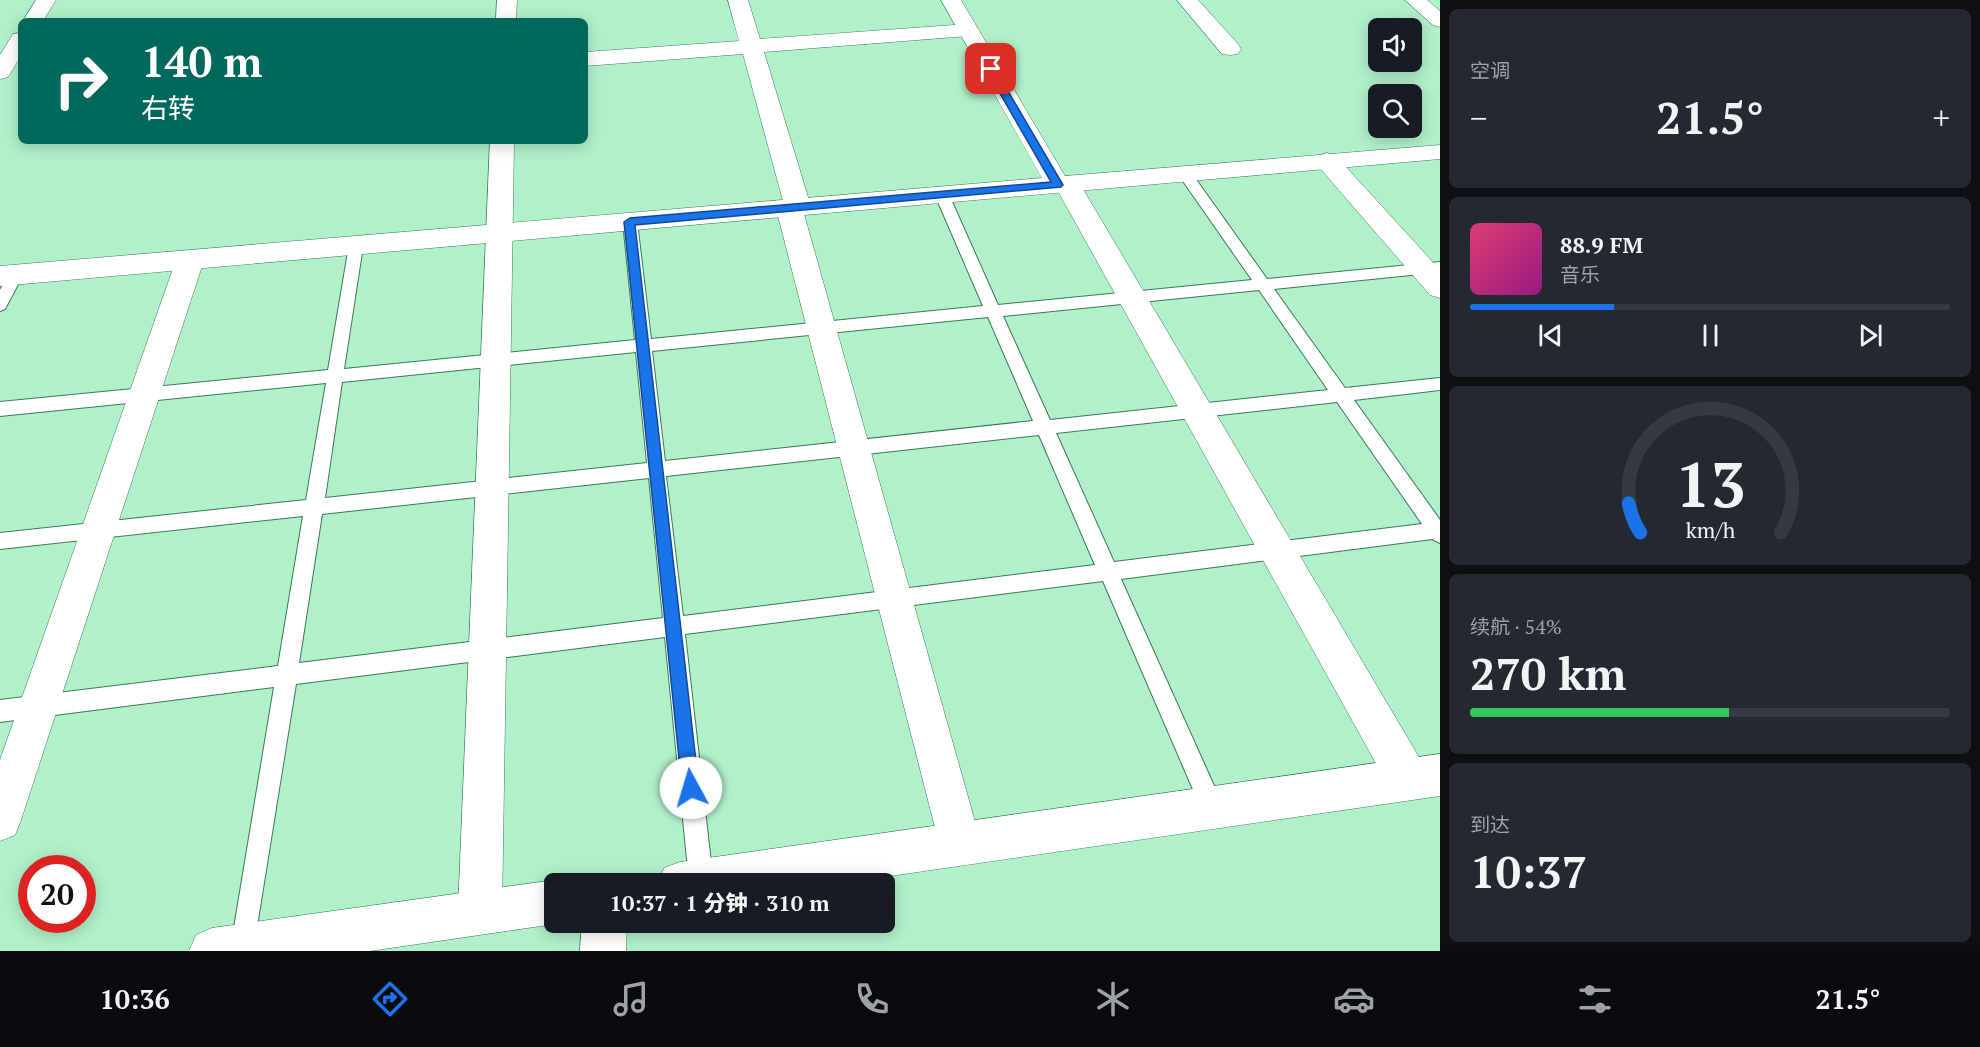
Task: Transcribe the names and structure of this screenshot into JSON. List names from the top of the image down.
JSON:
{
  "page": {
    "tile": [
      "空调",
      ["续航 · 54%", "270 km"],
      ["到达", "10:37"]
    ],
    "turn": ["140 m", "右转"],
    "heat": ["−", "21.5°", "+"],
    "song": ["88.9 FM", "音乐"],
    "limit": "20",
    "trip": "10:37 · 1 分钟 · 310 m",
    "tabs": ["10:36", "21.5°"],
    "gauge": ["13", "km/h"]
  }
}
